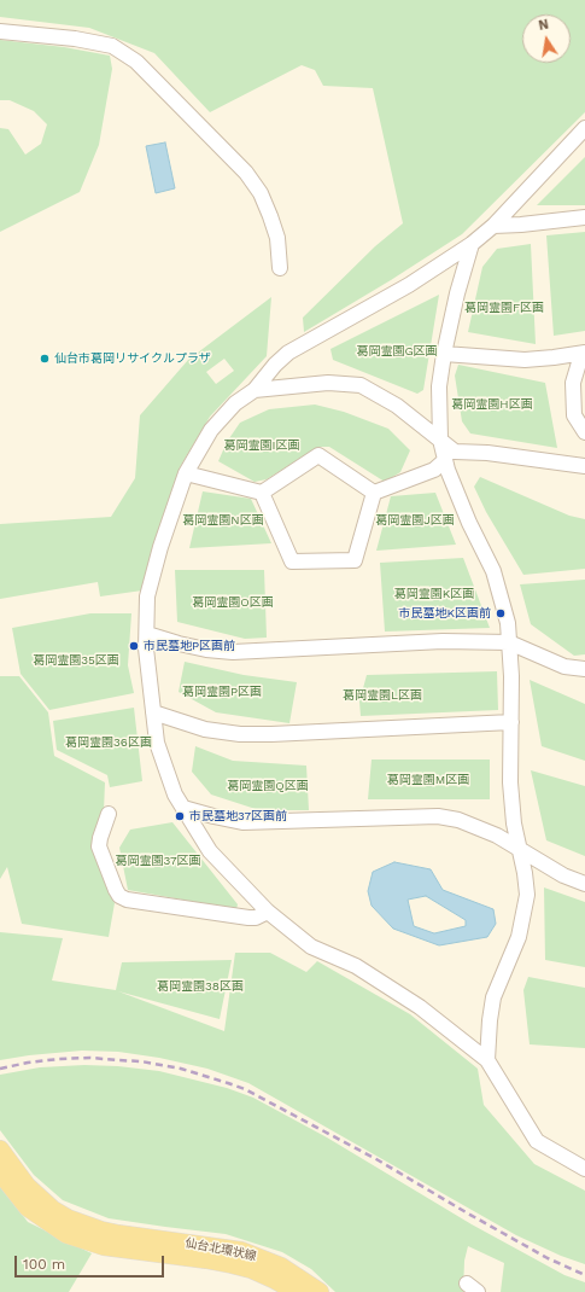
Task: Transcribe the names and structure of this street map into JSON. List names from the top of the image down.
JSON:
{
  "streets": {
    "main road": ["仙台北環状線"]
  },
  "parks": [
    "葛岡霊園F区画",
    "葛岡霊園G区画",
    "葛岡霊園H区画",
    "葛岡霊園I区画",
    "葛岡霊園N区画",
    "葛岡霊園J区画",
    "葛岡霊園K区画",
    "葛岡霊園O区画",
    "葛岡霊園35区画",
    "葛岡霊園P区画",
    "葛岡霊園L区画",
    "葛岡霊園36区画",
    "葛岡霊園M区画",
    "葛岡霊園Q区画",
    "葛岡霊園37区画",
    "葛岡霊園38区画"
  ],
  "places": [
    "仙台市葛岡リサイクルプラザ",
    "市民墓地K区画前",
    "市民墓地P区画前",
    "市民墓地37区画前"
  ],
  "scale_bar": "100 m",
  "north": "top"
}
